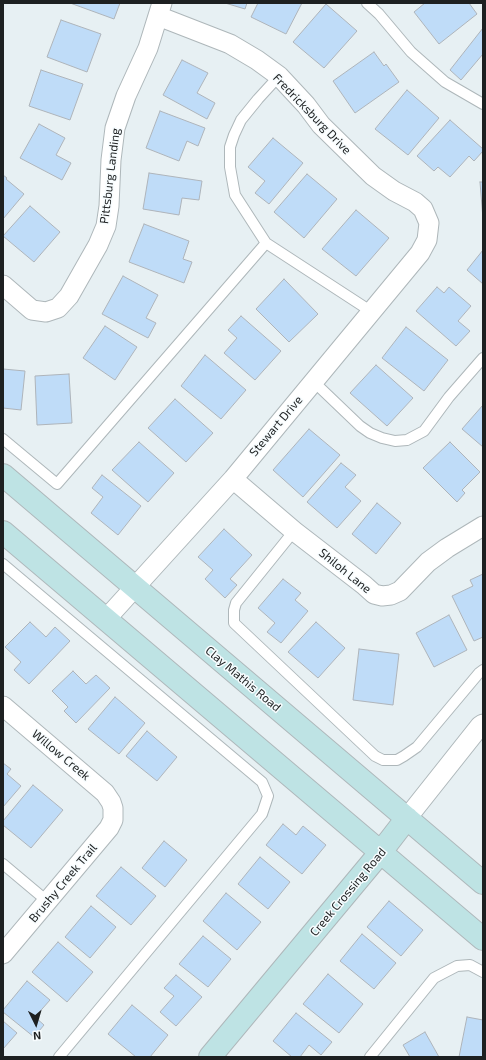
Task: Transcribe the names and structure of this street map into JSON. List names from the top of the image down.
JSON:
{
  "streets": {
    "main road": ["Clay Mathis Road", "Creek Crossing Road"],
    "street": [
      "Fredricksburg Drive",
      "Pittsburg Landing",
      "Stewart Drive",
      "Shiloh Lane",
      "Willow Creek",
      "Brushy Creek Trail"
    ]
  },
  "crossings": [
    ["Fredricksburg Drive", "Pittsburg Landing"],
    ["Fredricksburg Drive", "Stewart Drive"],
    ["Stewart Drive", "Shiloh Lane"],
    ["Stewart Drive", "Clay Mathis Road"],
    ["Clay Mathis Road", "Creek Crossing Road"],
    ["Willow Creek", "Brushy Creek Trail"]
  ],
  "north": "bottom"
}
